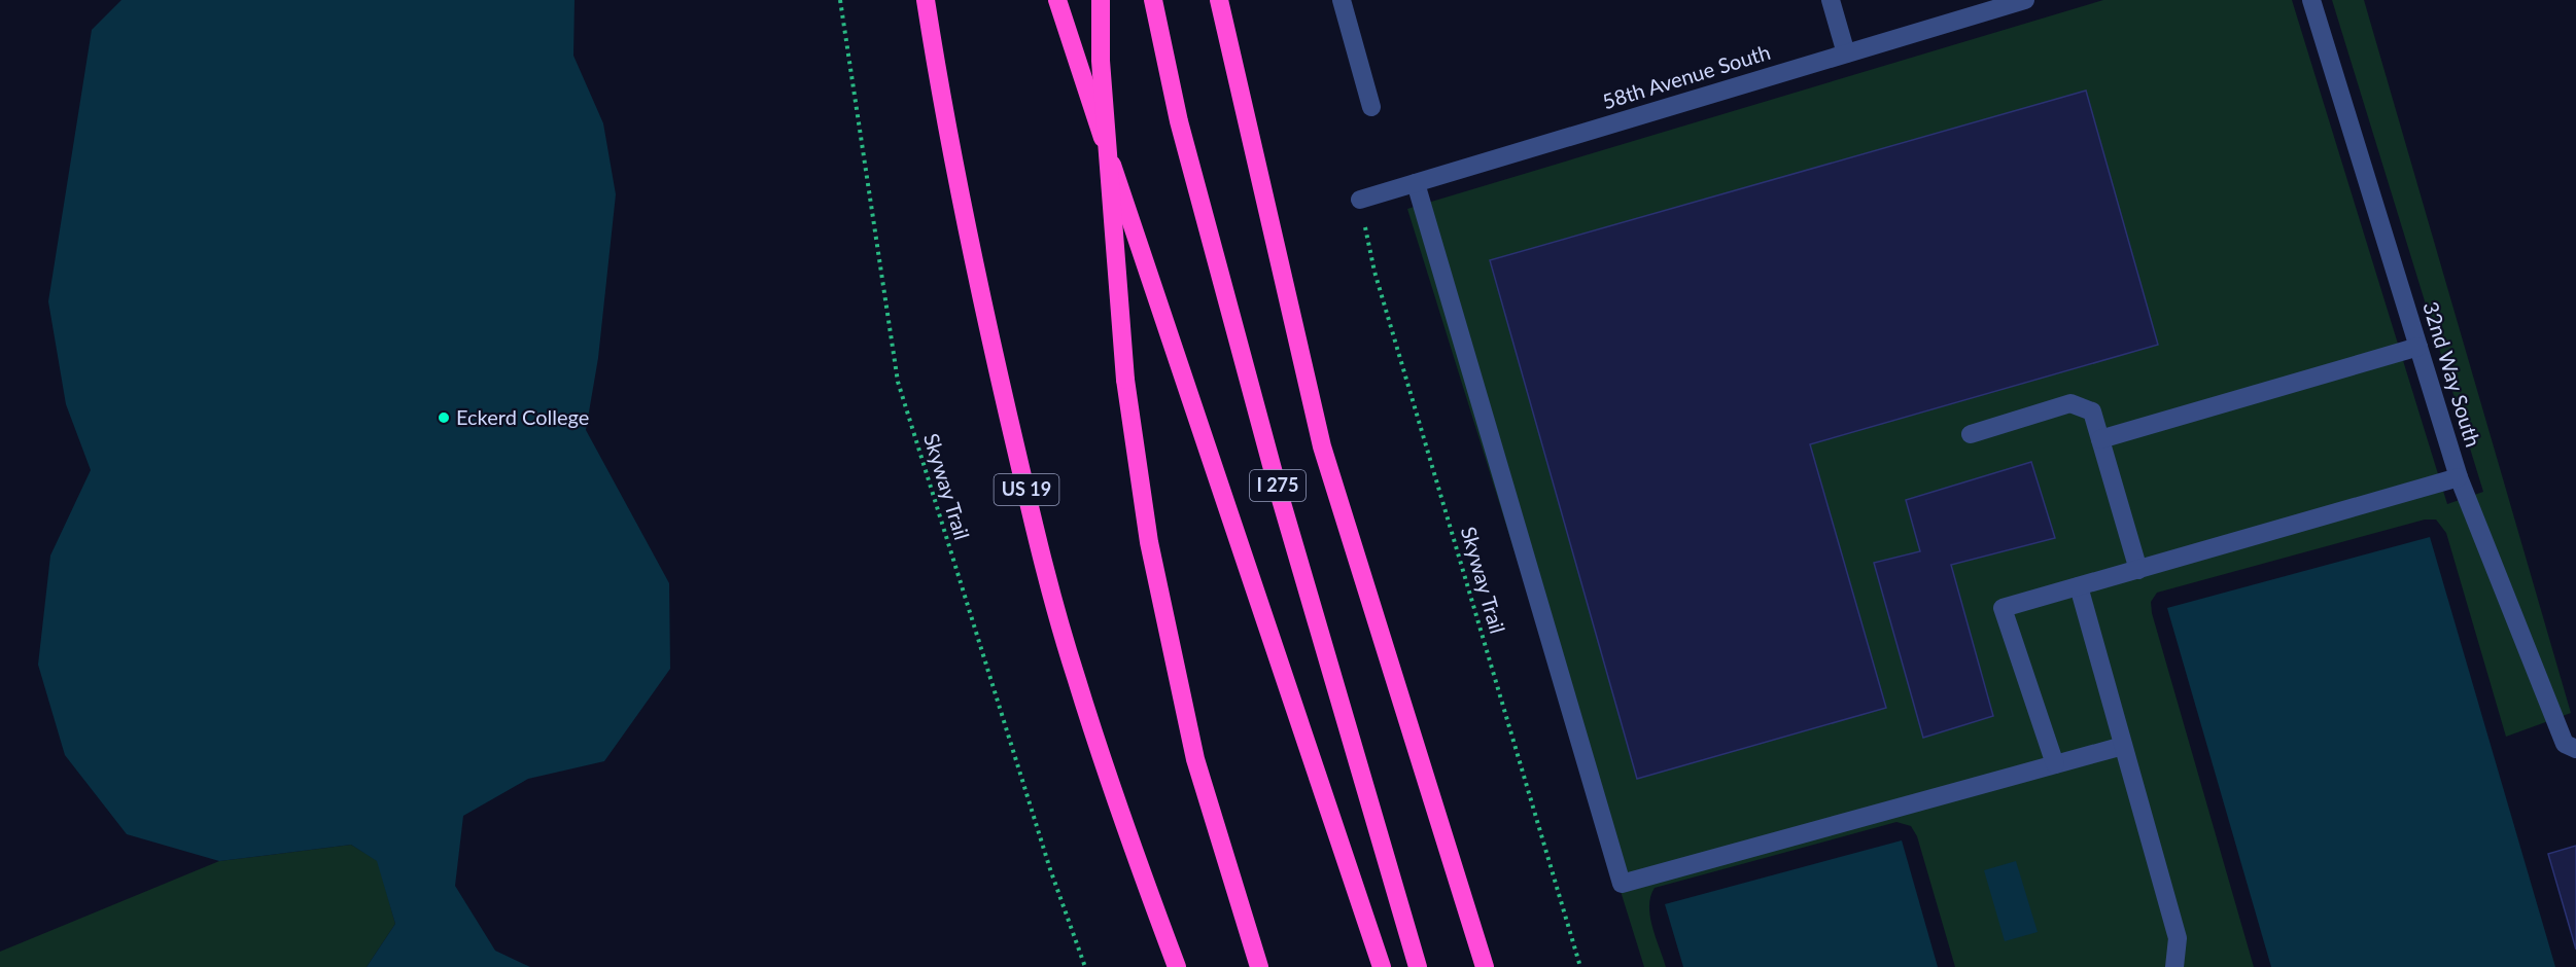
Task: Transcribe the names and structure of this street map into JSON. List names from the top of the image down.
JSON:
{
  "streets": {
    "highway": ["I 275", "US 19"],
    "street": ["58th Avenue South", "32nd Way South"],
    "path": ["Skyway Trail"]
  },
  "crossings": [
    ["58th Avenue South", "Skyway Trail"]
  ],
  "places": ["Eckerd College"]
}
